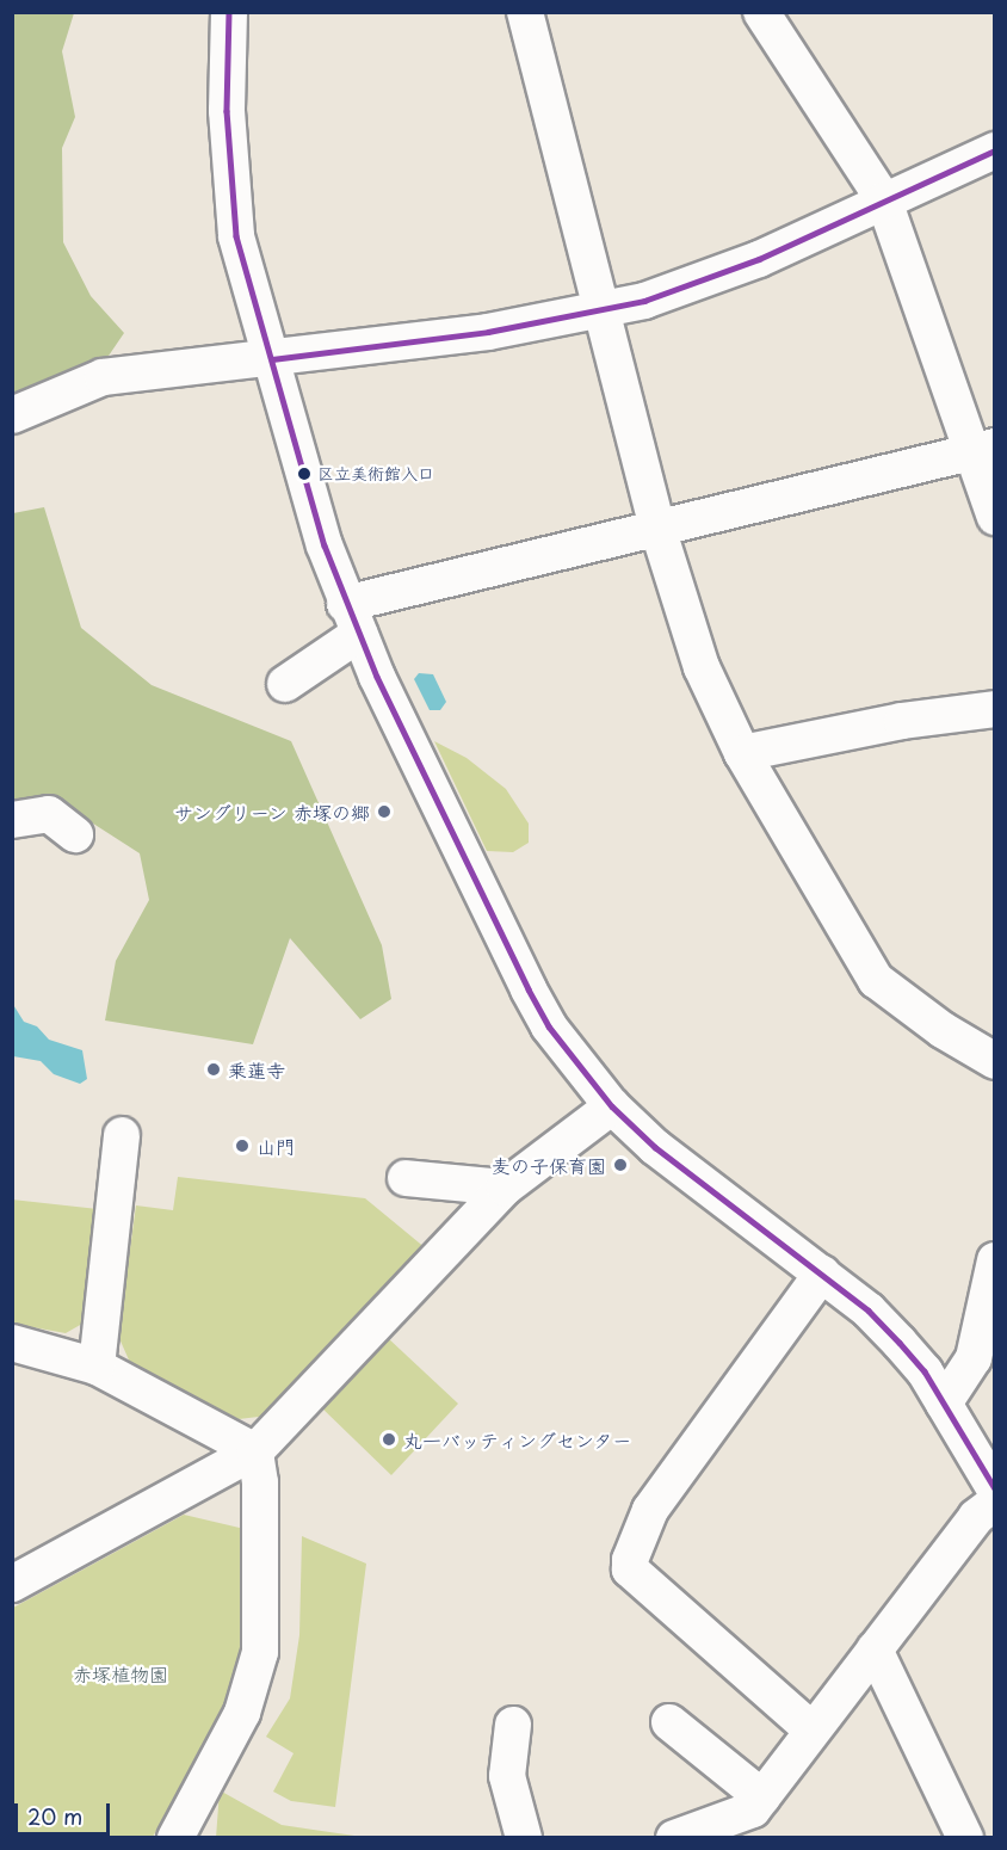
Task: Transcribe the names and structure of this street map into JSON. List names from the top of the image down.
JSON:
{
  "parks": ["赤塚植物園"],
  "places": [
    "区立美術館入口",
    "サングリーン 赤塚の郷",
    "乗蓮寺",
    "山門",
    "麦の子保育園",
    "丸一バッティングセンター"
  ],
  "scale_bar": "20 m"
}
